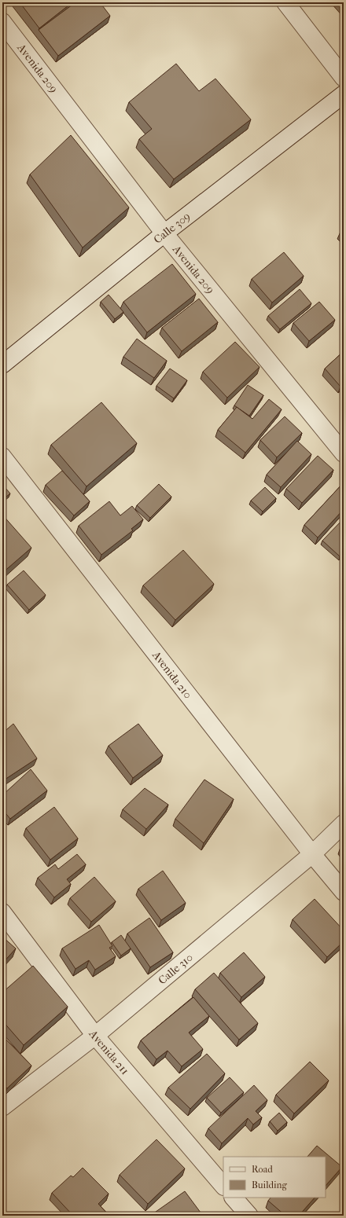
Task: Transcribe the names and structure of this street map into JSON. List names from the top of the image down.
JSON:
{
  "streets": {
    "street": [
      "Avenida 209",
      "Calle 309",
      "Avenida 210",
      "Calle 310",
      "Avenida 211"
    ]
  },
  "crossings": [
    ["Avenida 209", "Calle 309"],
    ["Avenida 210", "Calle 310"],
    ["Calle 310", "Avenida 211"]
  ],
  "legend": ["Road", "Building"]
}
